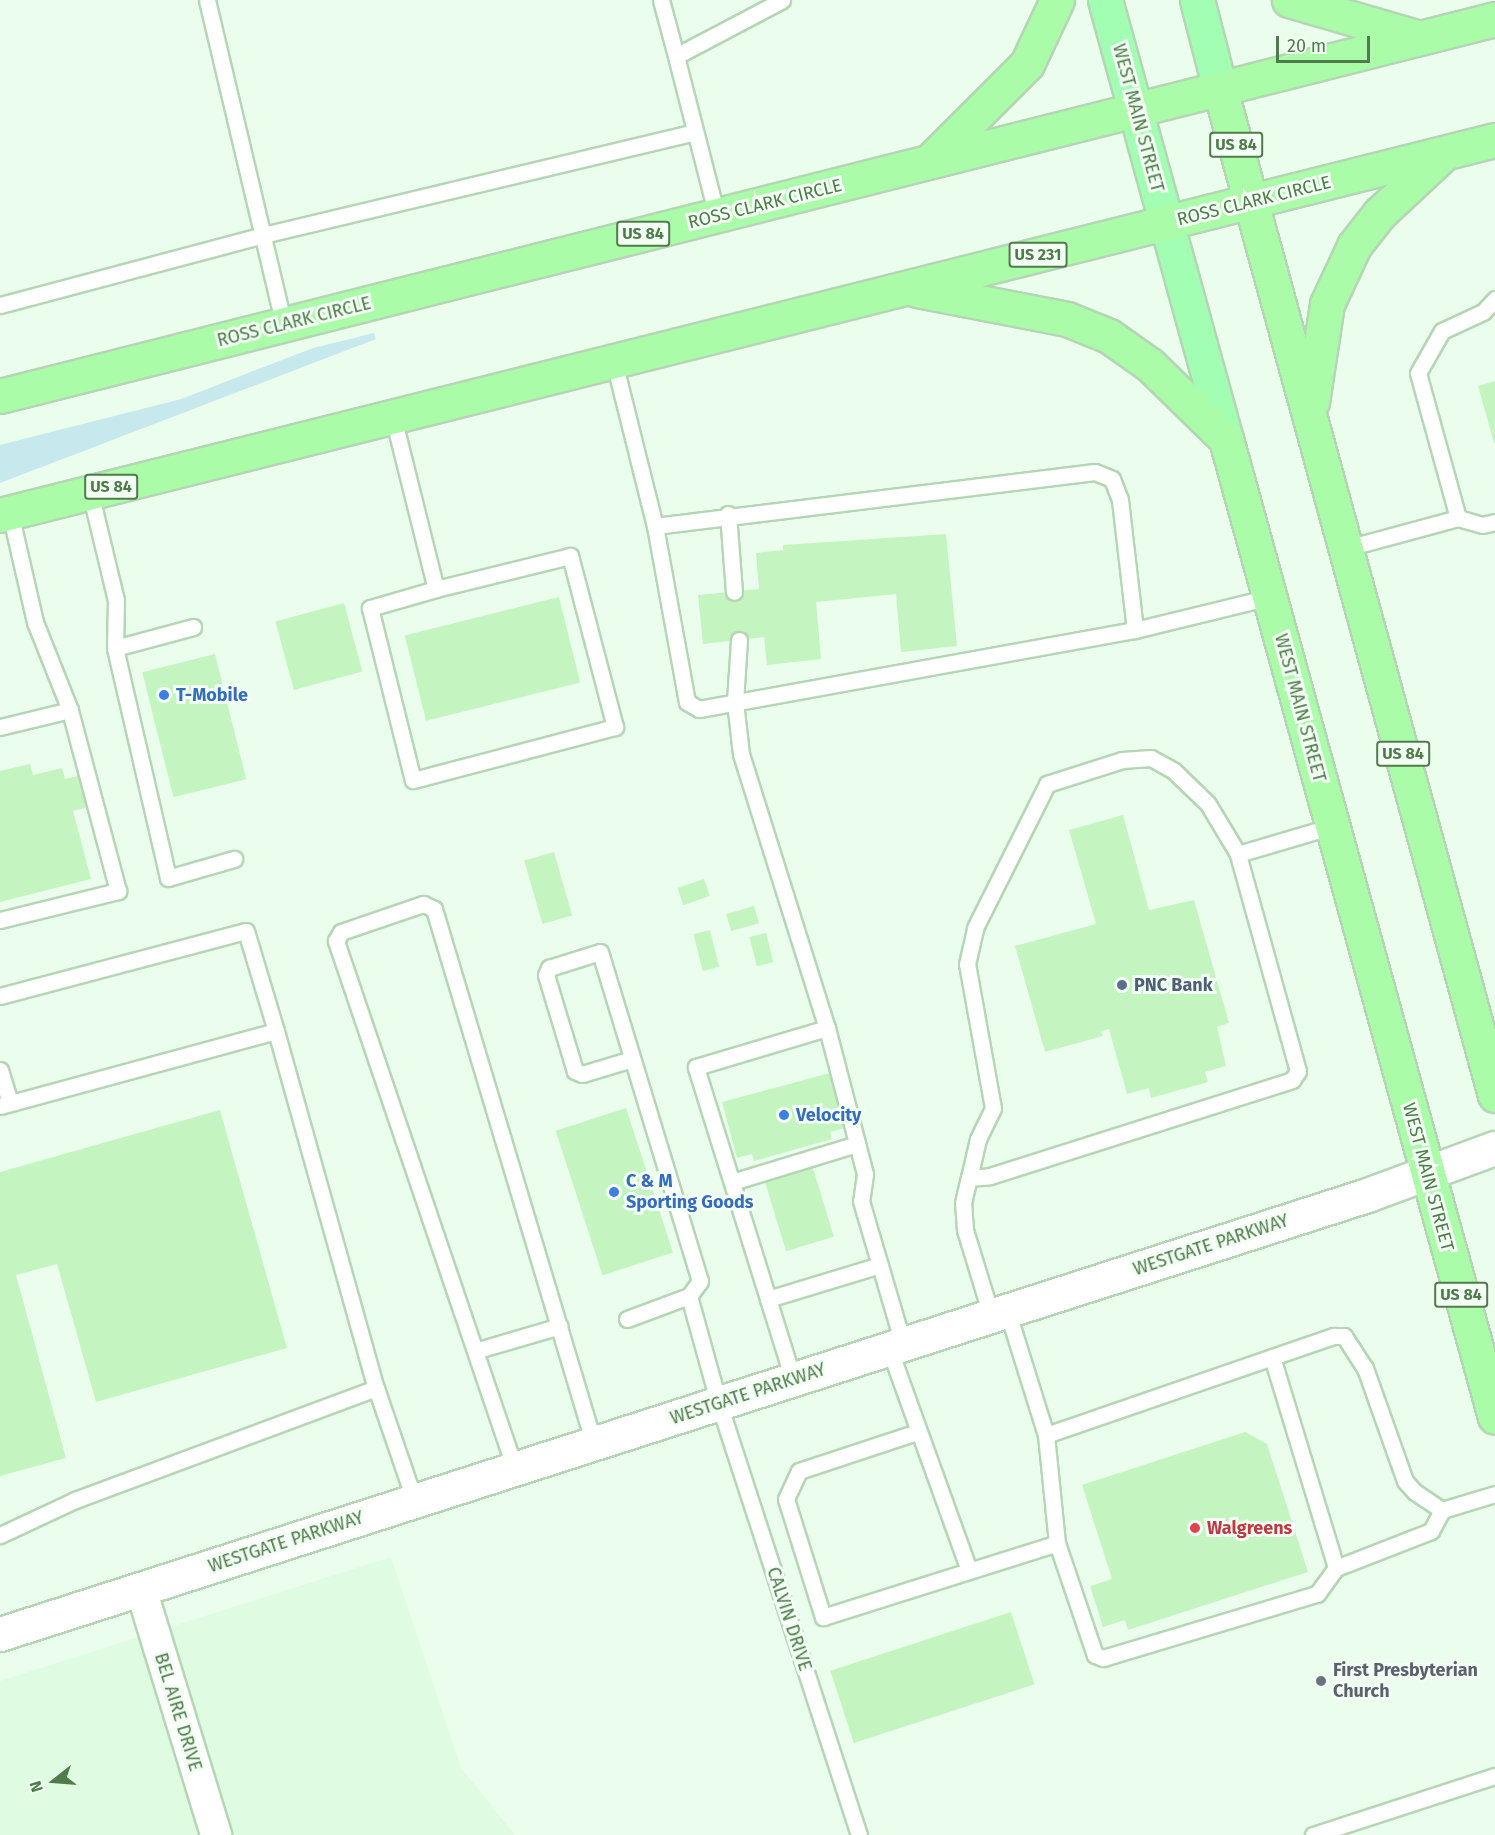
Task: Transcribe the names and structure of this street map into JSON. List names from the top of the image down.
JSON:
{
  "streets": {
    "highway": [
      "WEST MAIN STREET",
      "US 84",
      "ROSS CLARK CIRCLE",
      "US 231"
    ],
    "main road": ["WESTGATE PARKWAY"],
    "street": ["BEL AIRE DRIVE"],
    "lane": ["CALVIN DRIVE"]
  },
  "crossings": [
    ["WEST MAIN STREET", "US 84"],
    ["WEST MAIN STREET", "ROSS CLARK CIRCLE"],
    ["WEST MAIN STREET", "WESTGATE PARKWAY"],
    ["US 84", "ROSS CLARK CIRCLE"],
    ["WESTGATE PARKWAY", "CALVIN DRIVE"],
    ["WESTGATE PARKWAY", "BEL AIRE DRIVE"]
  ],
  "places": [
    "T-Mobile",
    "PNC Bank",
    "Velocity",
    "C & M Sporting Goods",
    "Walgreens",
    "First Presbyterian Church"
  ],
  "scale_bar": "20 m",
  "north": "left"
}
